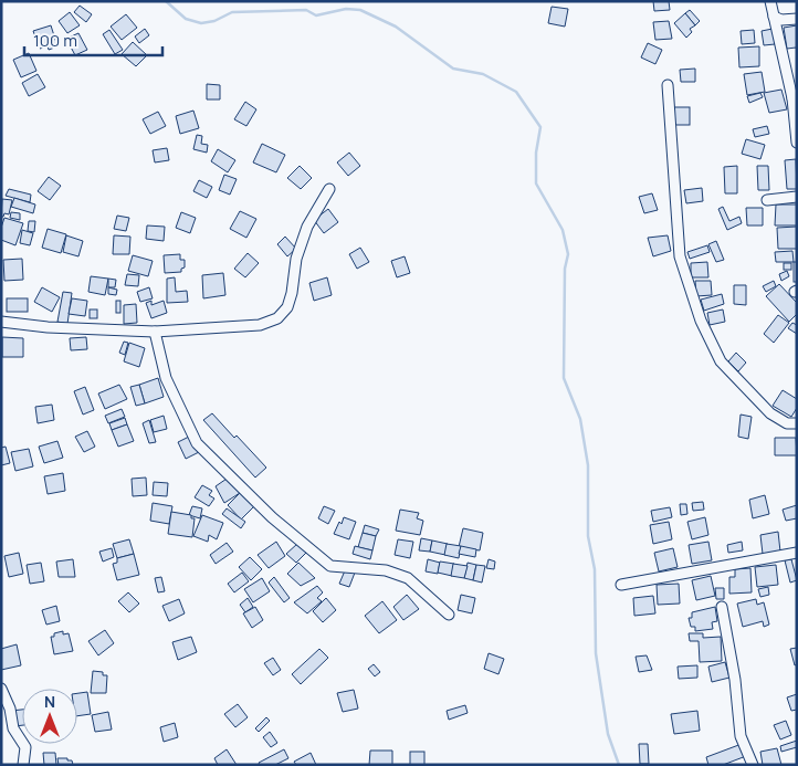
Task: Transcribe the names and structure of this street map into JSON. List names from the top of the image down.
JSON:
{
  "scale_bar": "100 m",
  "north": "top"
}
